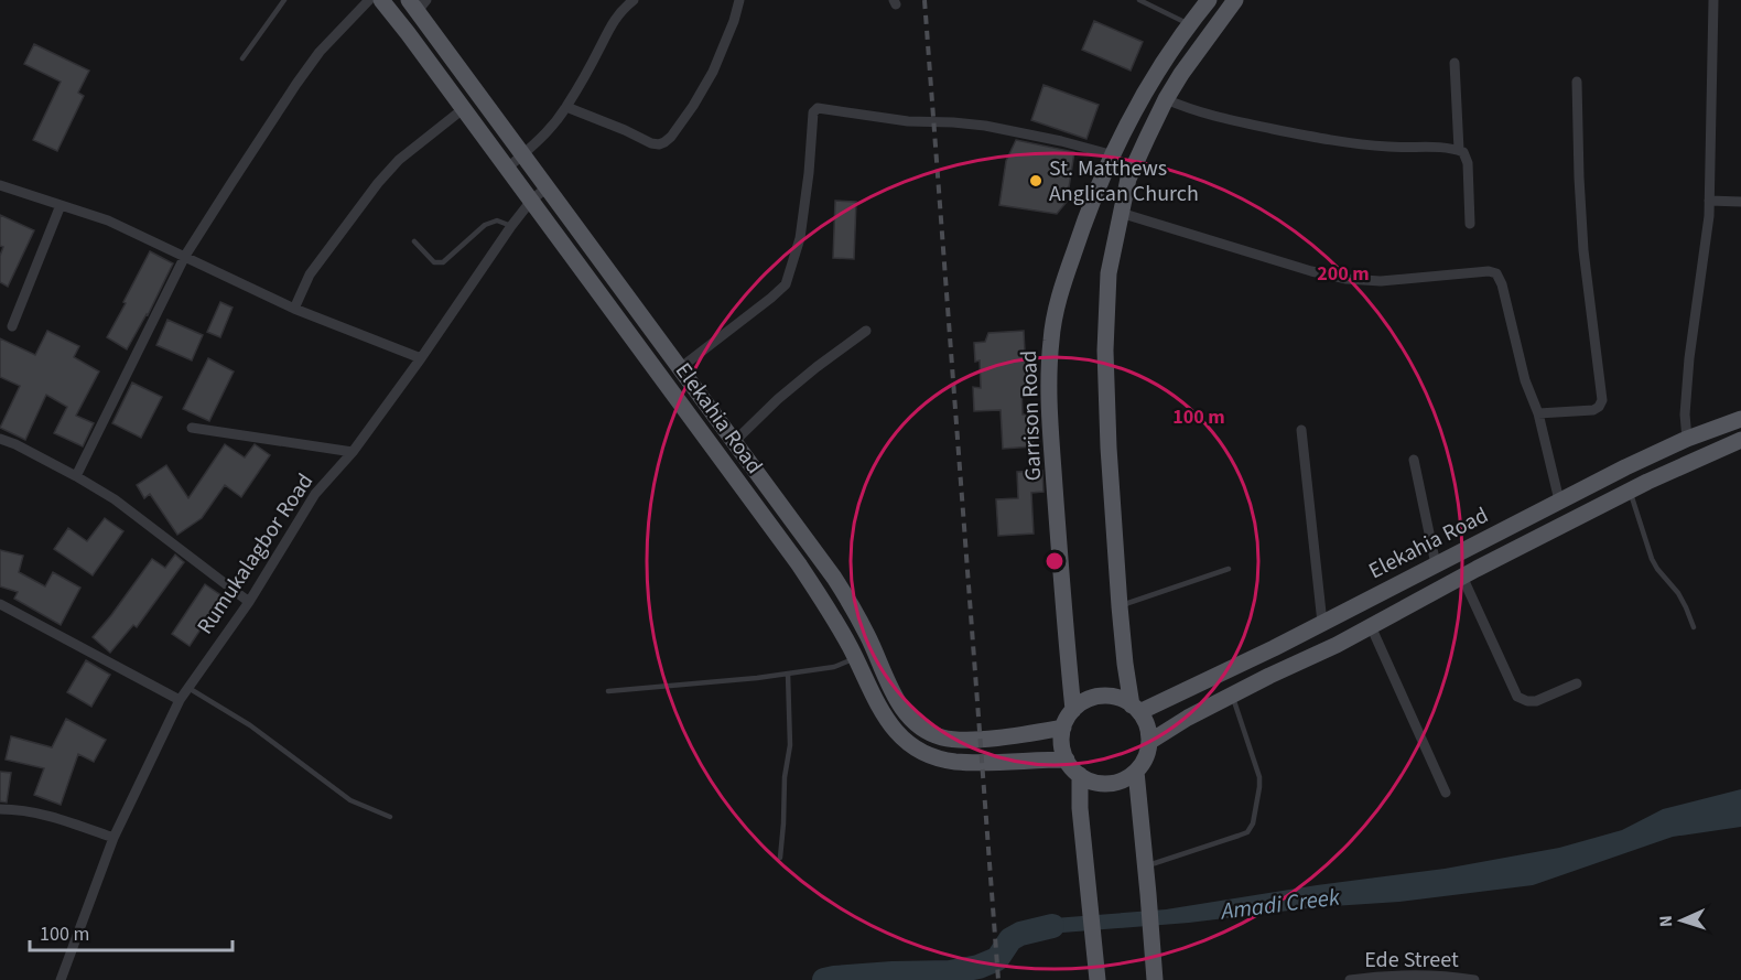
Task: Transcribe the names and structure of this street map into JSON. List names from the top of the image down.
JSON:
{
  "streets": {
    "main road": ["Garrison Road", "Elekahia Road"],
    "street": ["Rumukalagbor Road", "Ede Street"]
  },
  "crossings": [
    ["Garrison Road", "Elekahia Road"],
    ["Elekahia Road", "Rumukalagbor Road"]
  ],
  "water": ["Amadi Creek"],
  "places": ["St. Matthews Anglican Church"],
  "scale_bar": "100 m",
  "north": "left",
  "rings": ["200 m", "100 m"]
}
